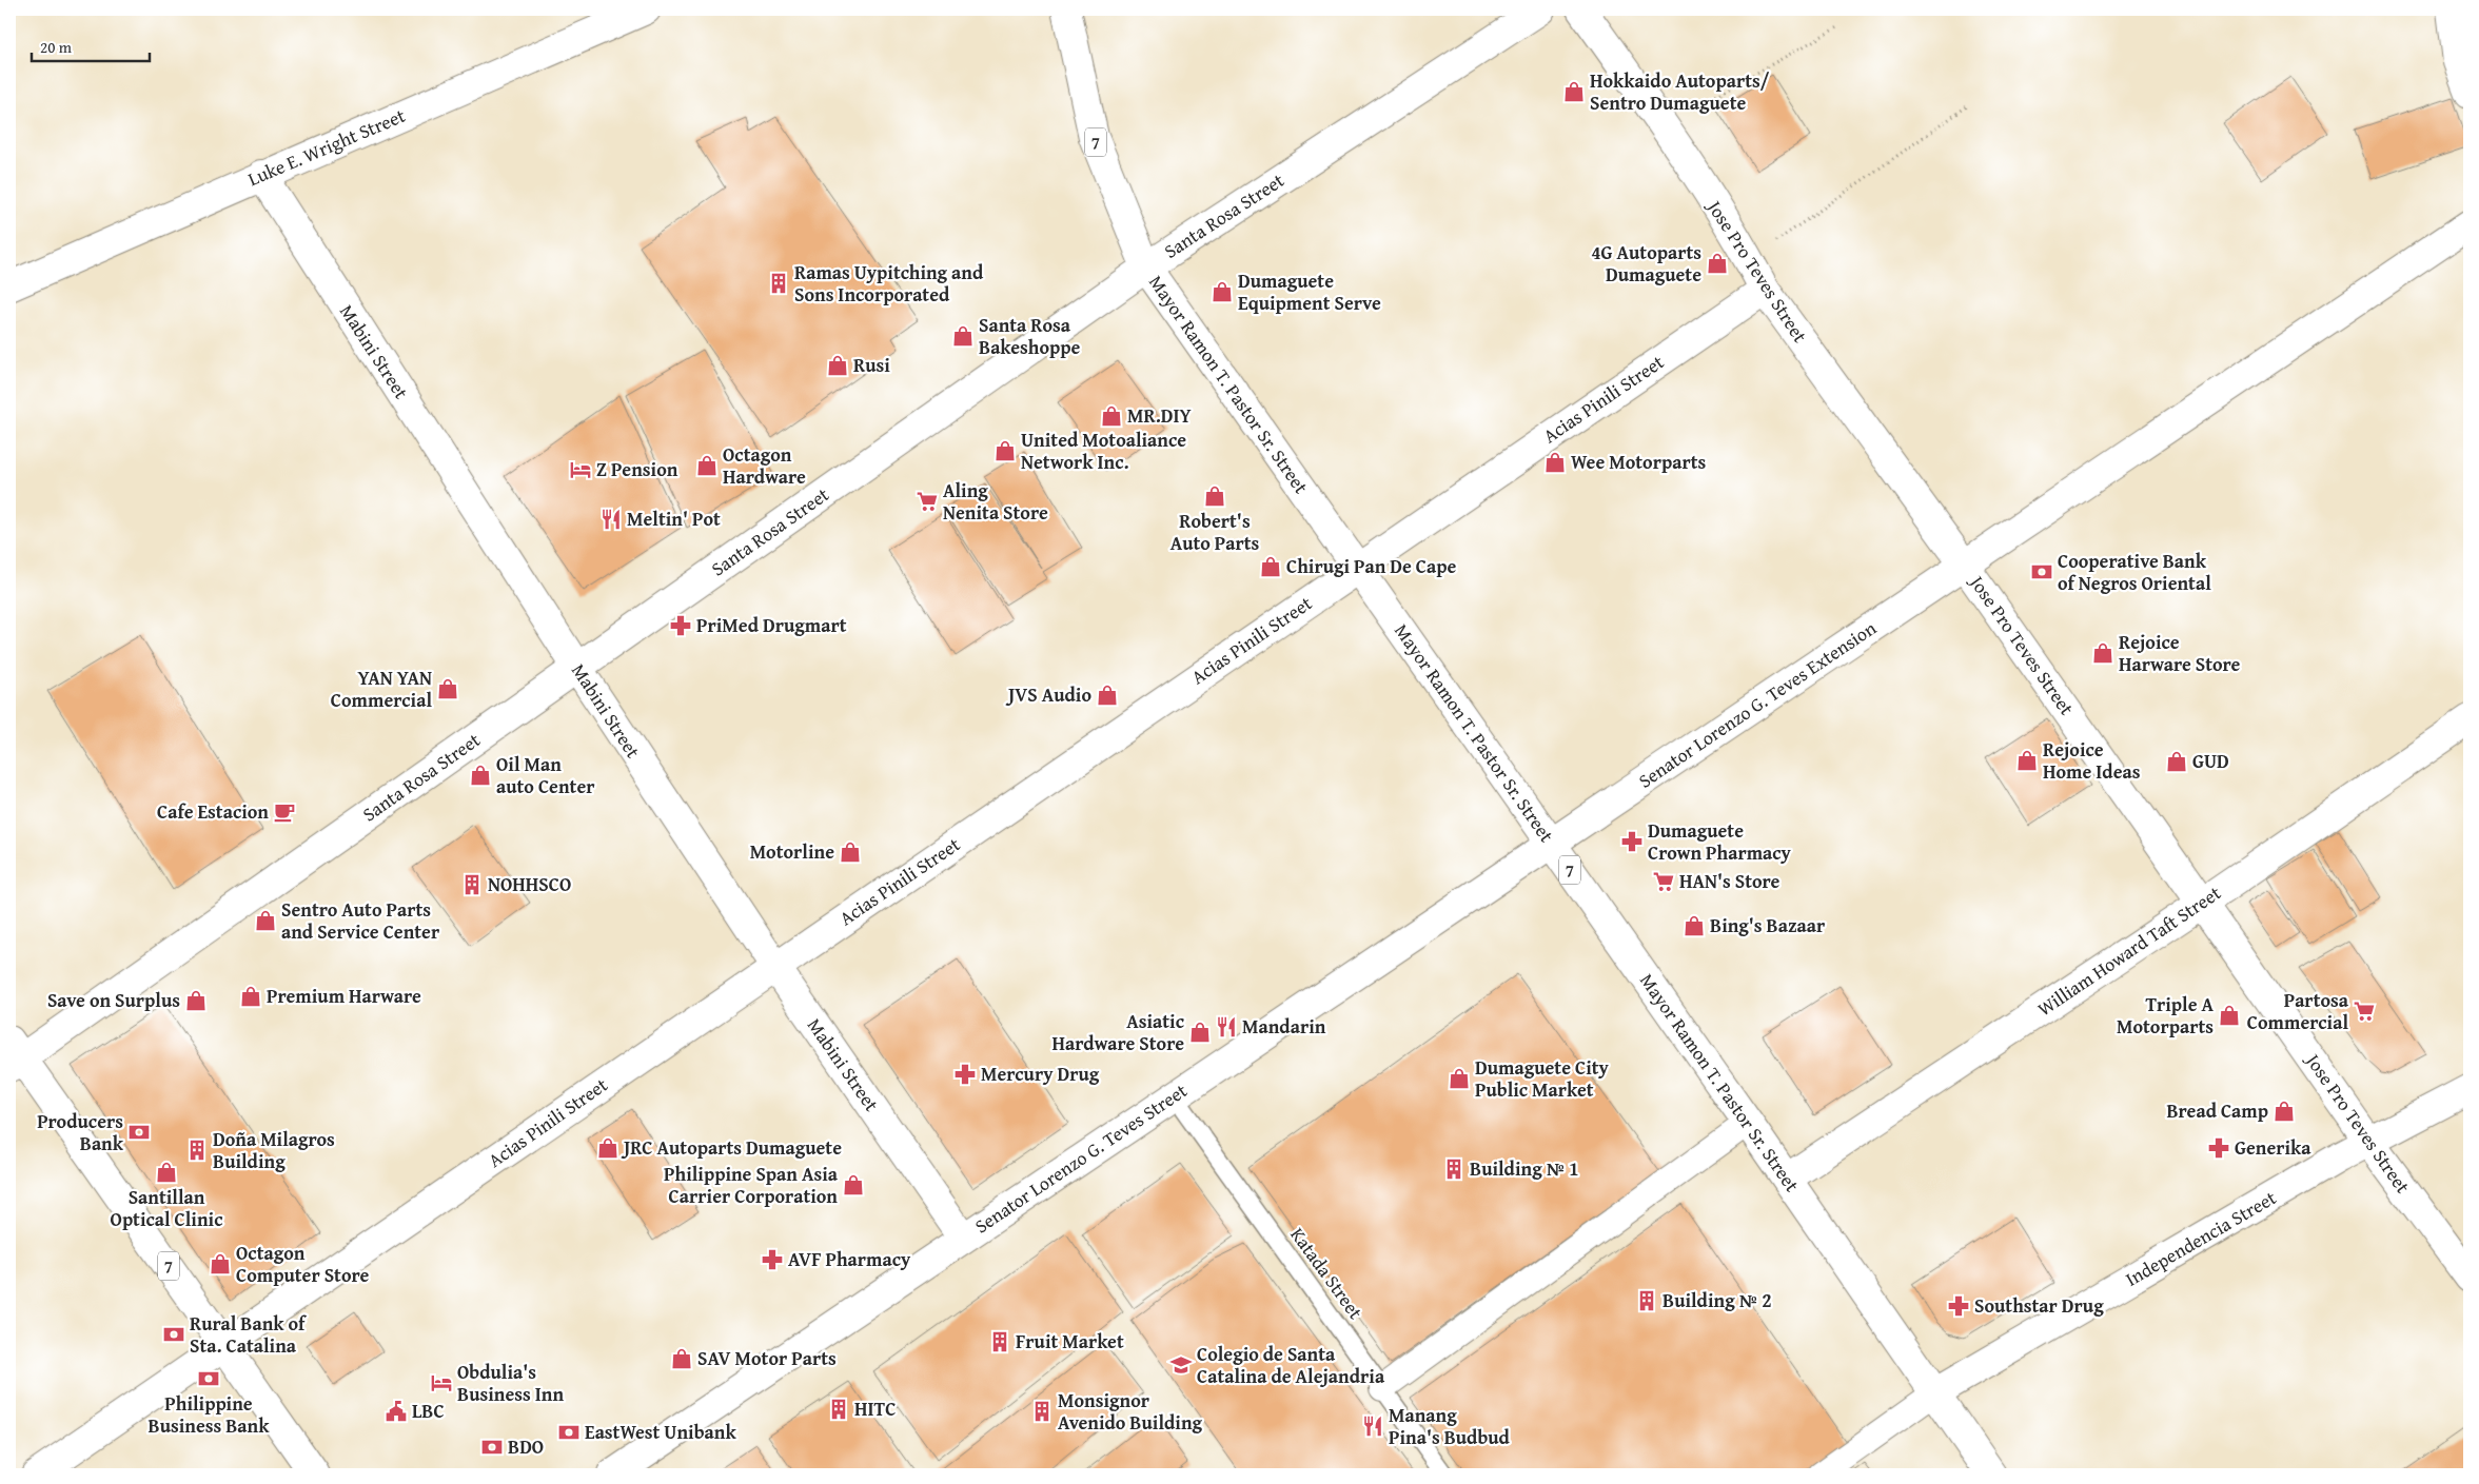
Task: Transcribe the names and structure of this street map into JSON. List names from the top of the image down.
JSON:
{
  "streets": {
    "street": [
      "7",
      "Luke E. Wright Street",
      "Santa Rosa Street",
      "Jose Pro Teves Street",
      "Mabini Street",
      "Mayor Ramon T. Pastor Sr. Street",
      "Acias Pinili Street",
      "Senator Lorenzo G. Teves Extension",
      "William Howard Taft Street",
      "Senator Lorenzo G. Teves Street",
      "Independencia Street"
    ],
    "lane": ["Katada Street"]
  },
  "crossings": [
    ["7", "Santa Rosa Street"],
    ["7", "Acias Pinili Street"],
    ["Luke E. Wright Street", "Mabini Street"],
    ["Santa Rosa Street", "Mabini Street"],
    ["Santa Rosa Street", "Mayor Ramon T. Pastor Sr. Street"],
    ["Jose Pro Teves Street", "Acias Pinili Street"],
    ["Jose Pro Teves Street", "Senator Lorenzo G. Teves Extension"],
    ["Jose Pro Teves Street", "William Howard Taft Street"],
    ["Jose Pro Teves Street", "Independencia Street"],
    ["Mabini Street", "Acias Pinili Street"],
    ["Mabini Street", "Senator Lorenzo G. Teves Street"],
    ["Mayor Ramon T. Pastor Sr. Street", "Acias Pinili Street"],
    ["Mayor Ramon T. Pastor Sr. Street", "Senator Lorenzo G. Teves Extension"],
    ["Mayor Ramon T. Pastor Sr. Street", "William Howard Taft Street"],
    ["Mayor Ramon T. Pastor Sr. Street", "Senator Lorenzo G. Teves Street"],
    ["Mayor Ramon T. Pastor Sr. Street", "Independencia Street"],
    ["Senator Lorenzo G. Teves Extension", "Senator Lorenzo G. Teves Street"],
    ["Senator Lorenzo G. Teves Street", "Katada Street"]
  ],
  "places": {
    "shop": [
      "Hokkaido Autoparts/ Sentro Dumaguete",
      "4G Autoparts Dumaguete",
      "Dumaguete Equipment Serve",
      "Santa Rosa Bakeshoppe",
      "Rusi",
      "MR.DIY",
      "United Motoaliance Network Inc.",
      "Wee Motorparts",
      "Octagon Hardware",
      "Robert's Auto Parts",
      "Chirugi Pan De Cape",
      "Rejoice Harware Store",
      "YAN YAN Commercial",
      "JVS Audio",
      "Rejoice Home Ideas",
      "GUD",
      "Oil Man auto Center",
      "Motorline",
      "Sentro Auto Parts and Service Center",
      "Bing's Bazaar",
      "Premium Harware",
      "Save on Surplus",
      "Triple A Motorparts",
      "Asiatic Hardware Store",
      "Dumaguete City Public Market",
      "Bread Camp",
      "JRC Autoparts Dumaguete",
      "Santillan Optical Clinic",
      "Philippine Span Asia Carrier Corporation",
      "Octagon Computer Store",
      "SAV Motor Parts"
    ],
    "building": [
      "Ramas Uypitching and Sons Incorporated",
      "NOHHSCO",
      "Doña Milagros Building",
      "Building № 1",
      "Building № 2",
      "Fruit Market",
      "HITC",
      "Monsignor Avenido Building"
    ],
    "hotel": ["Z Pension", "Obdulia's Business Inn"],
    "supermarket": ["Aling Nenita Store", "HAN's Store", "Partosa Commercial"],
    "restaurant": ["Meltin' Pot", "Mandarin", "Manang Pina's Budbud"],
    "bank": [
      "Cooperative Bank of Negros Oriental",
      "Producers Bank",
      "Rural Bank of Sta. Catalina",
      "Philippine Business Bank",
      "EastWest Unibank",
      "BDO"
    ],
    "pharmacy": [
      "PriMed Drugmart",
      "Dumaguete Crown Pharmacy",
      "Mercury Drug",
      "Generika",
      "AVF Pharmacy",
      "Southstar Drug"
    ],
    "cafe": ["Cafe Estacion"],
    "school or university": ["Colegio de Santa Catalina de Alejandria"],
    "public building": ["LBC"]
  },
  "scale_bar": "20 m"
}
